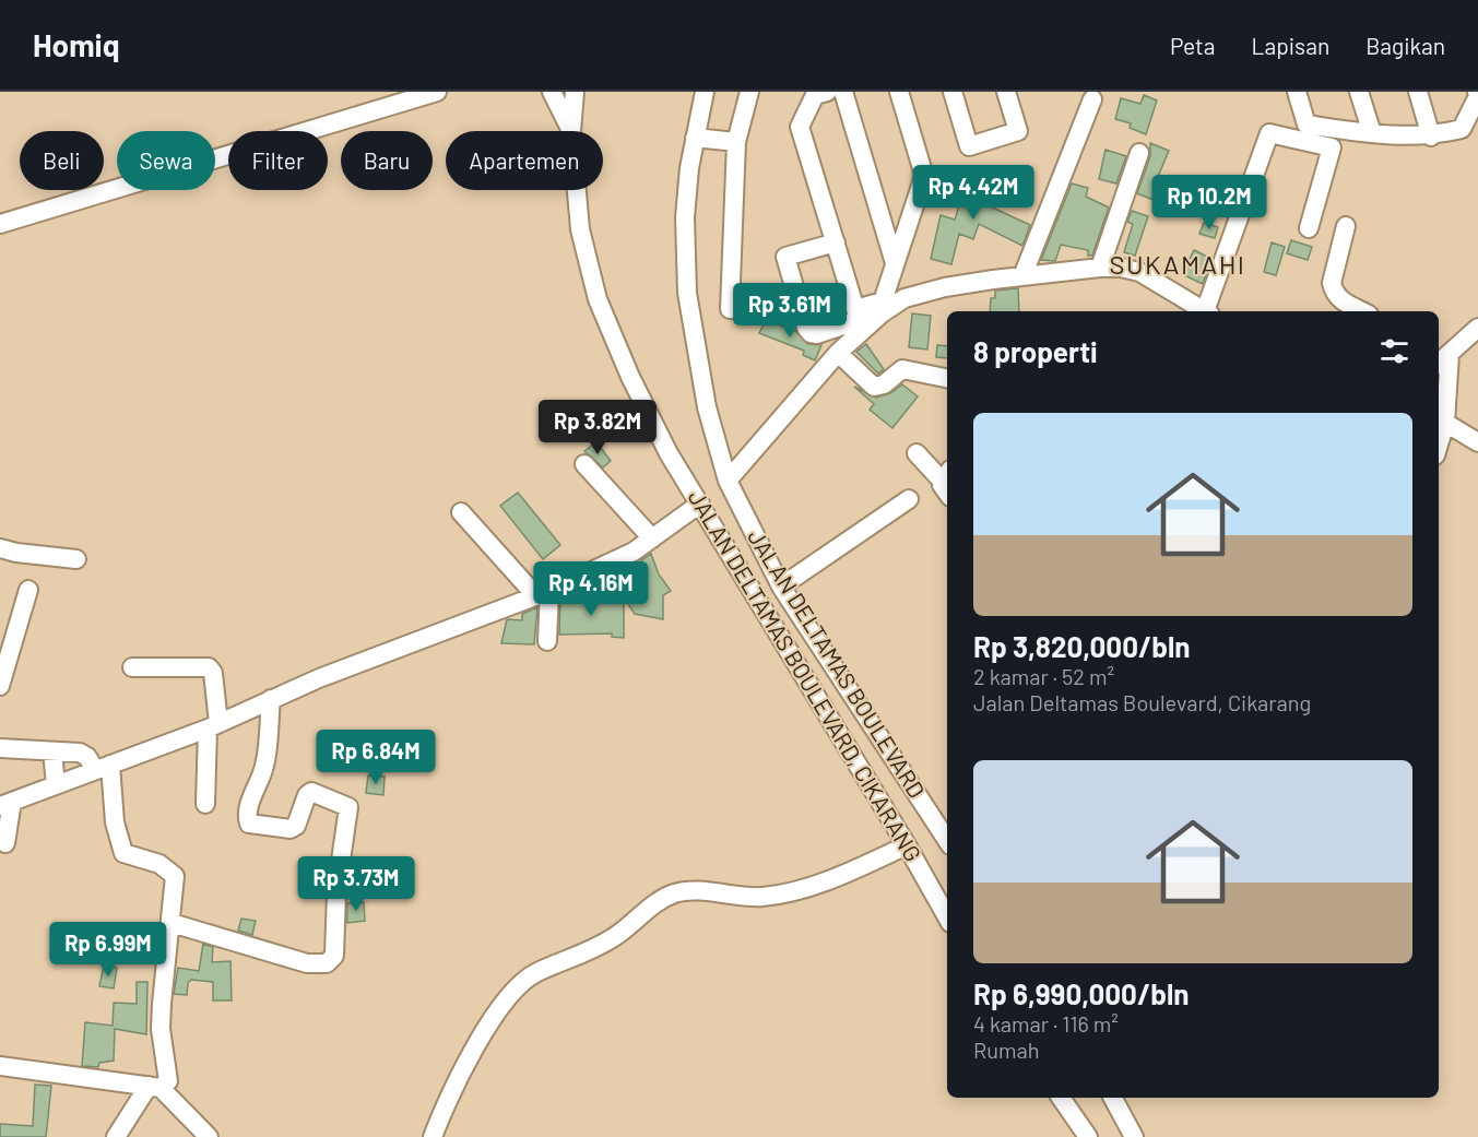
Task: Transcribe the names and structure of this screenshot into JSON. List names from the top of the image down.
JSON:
{
  "streets": {
    "street": ["JALAN DELTAMAS BOULEVARD", "JALAN DELTAMAS BOULEVARD, CIKARANG"]
  },
  "districts": ["SUKAMAHI"],
  "page": {
    "header": "Homiq",
    "nav": ["Peta", "Lapisan", "Bagikan"],
    "chip": [
      "Beli",
      "Sewa",
      "Filter",
      "Baru",
      "Apartemen"
    ],
    "price": [
      "Rp 4.42M",
      "Rp 10.2M",
      "Rp 3.61M",
      "Rp 3.82M",
      "Rp 4.16M",
      "Rp 6.84M",
      "Rp 3.73M",
      "Rp 6.99M"
    ],
    "heading": "8 properti",
    "list": [
      {
        "name": "Rp 3,820,000/bln",
        "note": "2 kamar · 52 m² · Jalan Deltamas Boulevard, Cikarang"
      },
      {
        "name": "Rp 6,990,000/bln",
        "note": "4 kamar · 116 m² · Rumah"
      }
    ]
  }
}
